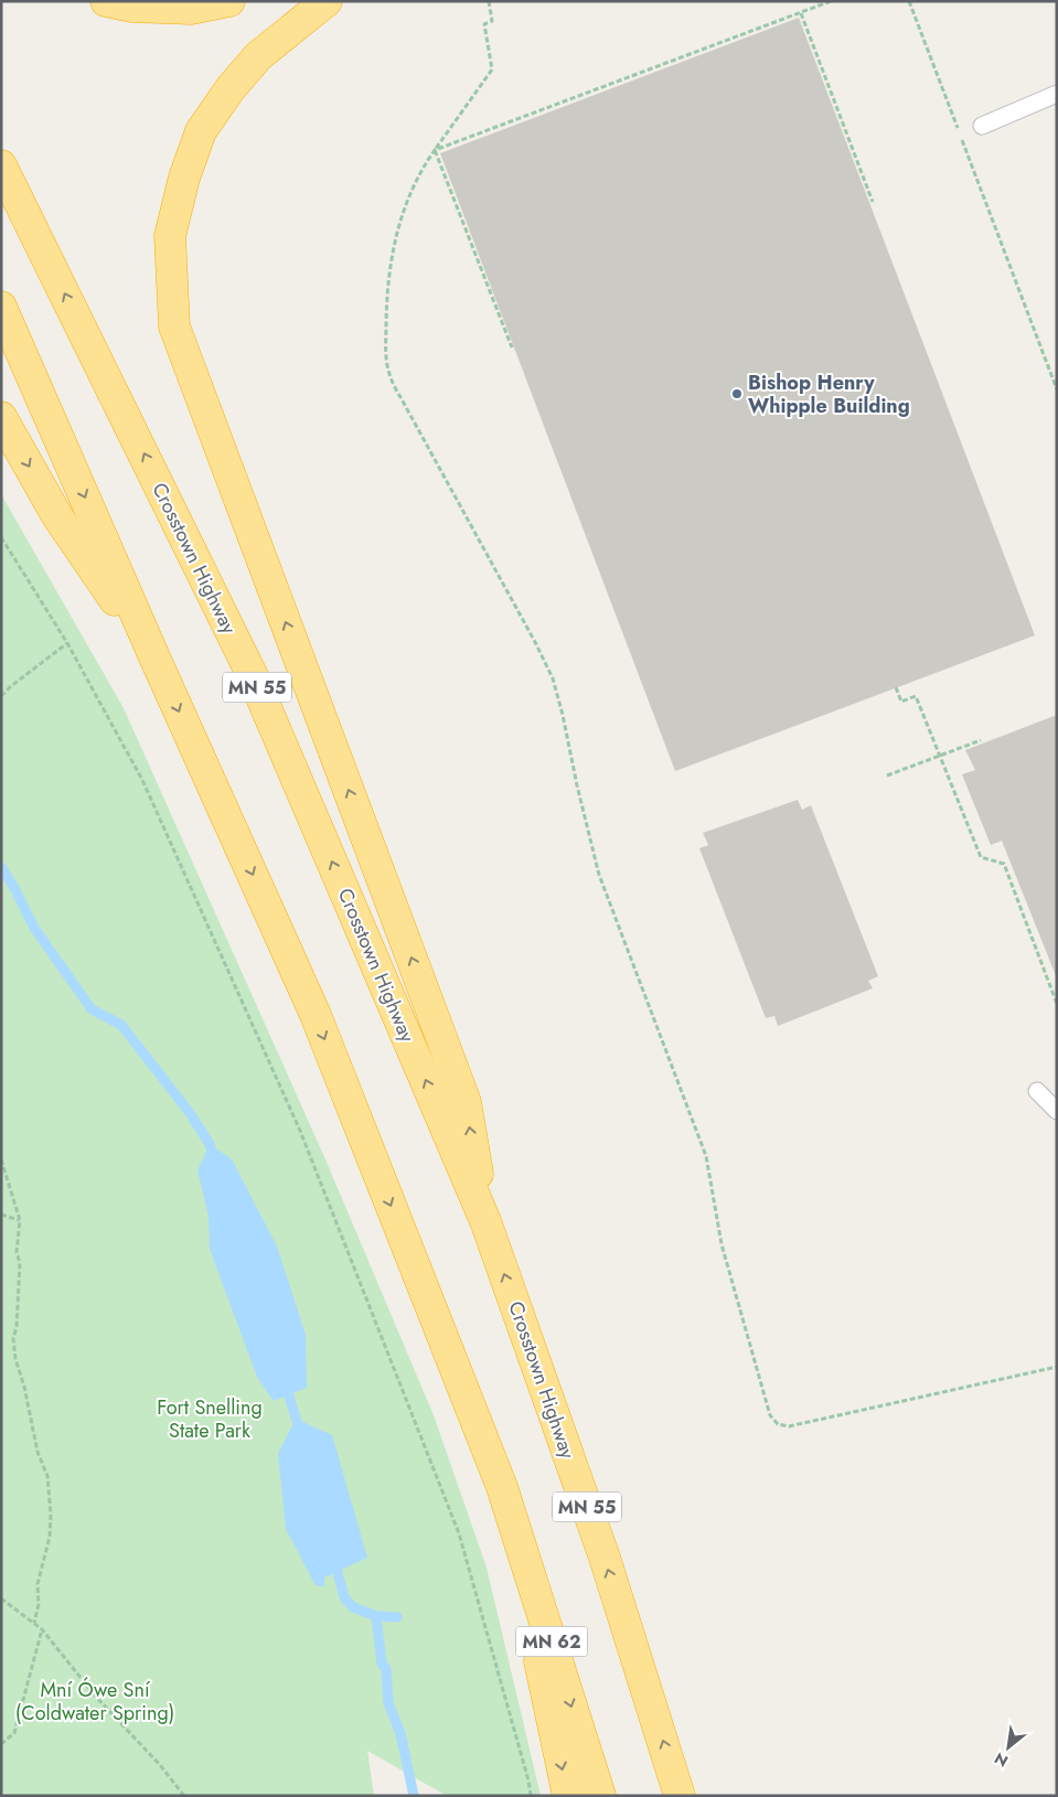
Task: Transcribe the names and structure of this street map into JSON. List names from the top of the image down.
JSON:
{
  "streets": {
    "highway": ["Crosstown Highway", "MN 55", "MN 62"]
  },
  "parks": ["Fort Snelling State Park", "Mní Ówe Sní (Coldwater Spring)"],
  "places": ["Bishop Henry Whipple Building"],
  "north": "bottom left"
}
